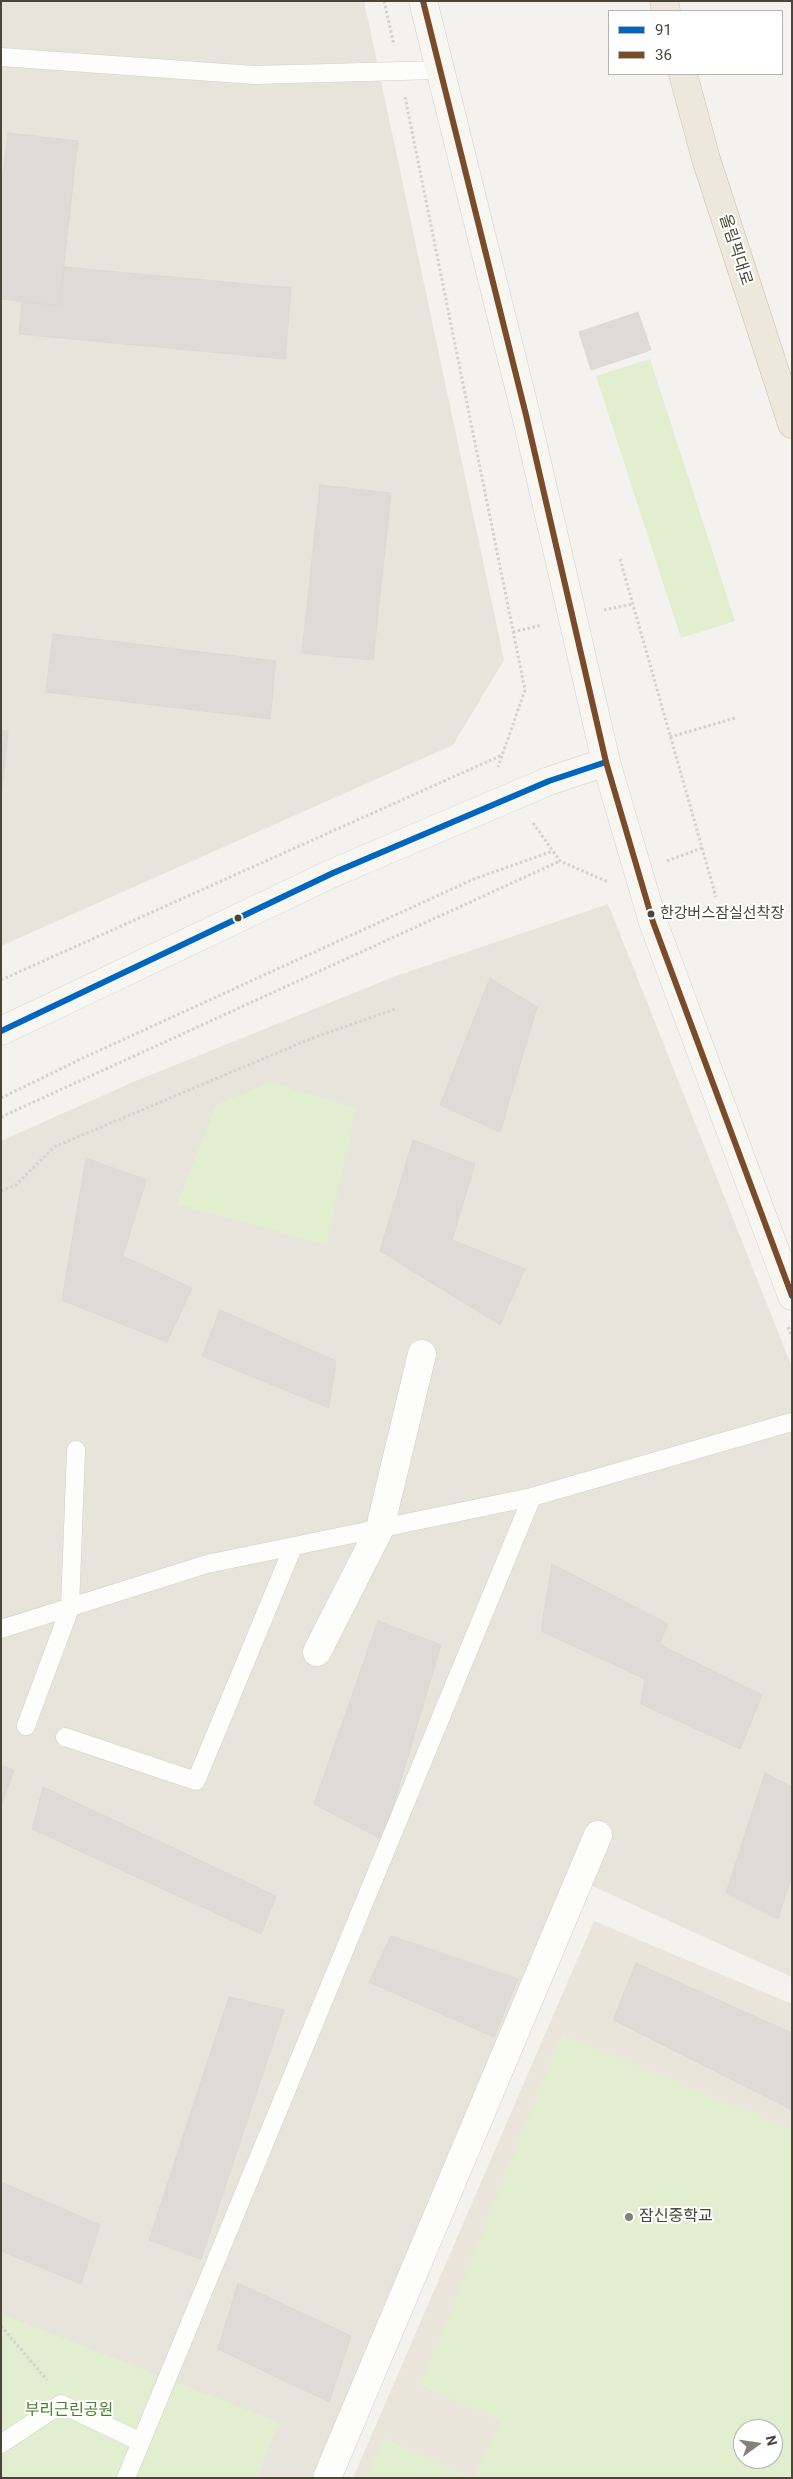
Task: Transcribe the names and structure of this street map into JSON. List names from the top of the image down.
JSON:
{
  "streets": {
    "highway": ["올림픽대로"]
  },
  "parks": ["부리근린공원"],
  "places": ["한강버스잠실선착장", "잠신중학교"],
  "lines": ["transit line 36", "transit line 91"],
  "legend": ["91", "36"],
  "north": "right"
}
